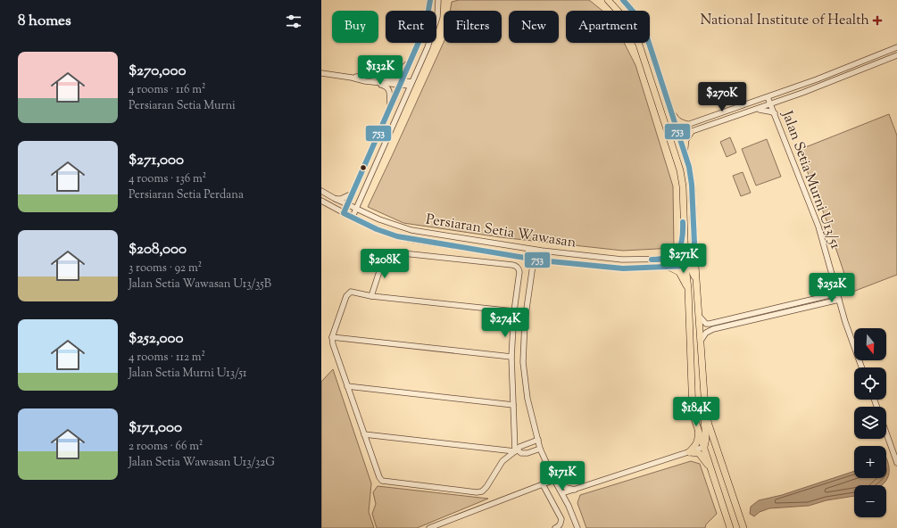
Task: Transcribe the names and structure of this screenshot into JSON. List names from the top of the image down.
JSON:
{
  "streets": {
    "street": ["Jalan Setia Murni U13/51", "Persiaran Setia Wawasan"]
  },
  "places": {
    "health": ["National Institute of Health"]
  },
  "lines": ["transit line 753"],
  "north": "bottom",
  "page": {
    "heading": "8 homes",
    "chip": [
      "Buy",
      "Rent",
      "Filters",
      "New",
      "Apartment"
    ],
    "list": [
      {
        "name": "$270,000",
        "note": "4 rooms · 116 m² · Persiaran Setia Murni"
      },
      {
        "name": "$271,000",
        "note": "4 rooms · 136 m² · Persiaran Setia Perdana"
      },
      {
        "name": "$208,000",
        "note": "3 rooms · 92 m² · Jalan Setia Wawasan U13/35B"
      },
      {
        "name": "$252,000",
        "note": "4 rooms · 112 m² · Jalan Setia Murni U13/51"
      },
      {
        "name": "$171,000",
        "note": "2 rooms · 66 m² · Jalan Setia Wawasan U13/32G"
      }
    ],
    "price": [
      "$132K",
      "$270K",
      "$271K",
      "$208K",
      "$252K",
      "$274K",
      "$184K",
      "$171K"
    ],
    "map_buttons": ["+", "−"]
  }
}
